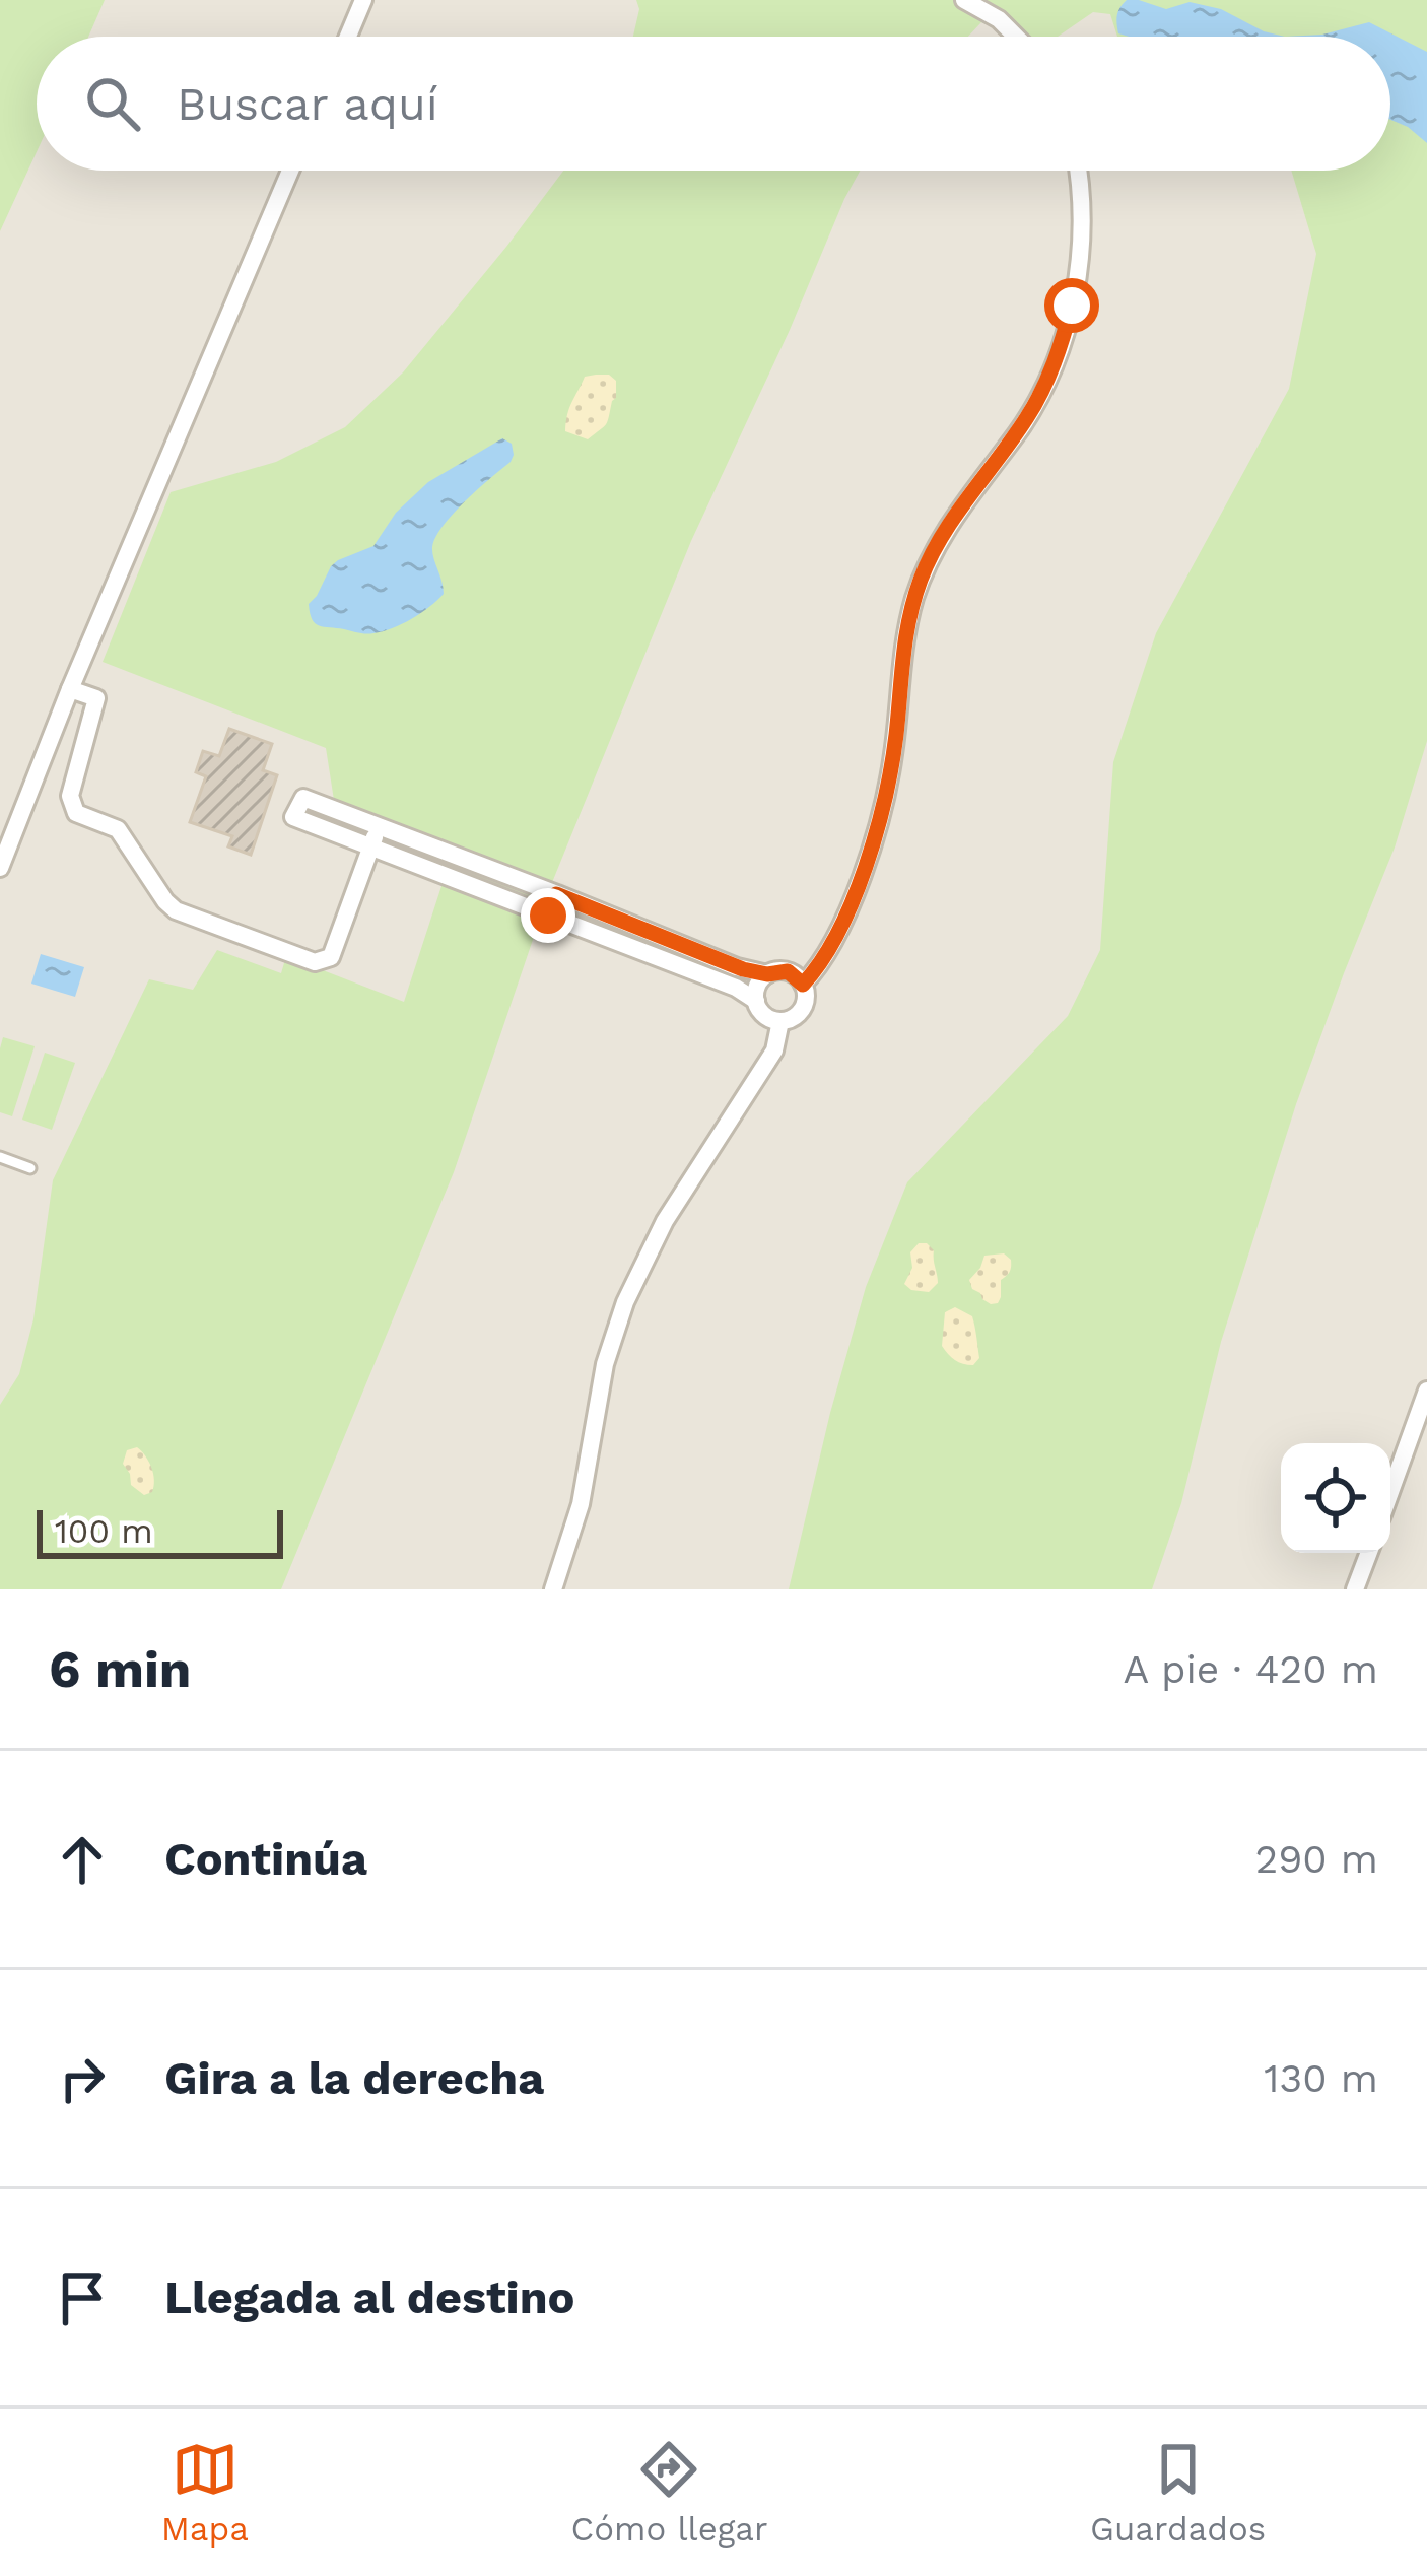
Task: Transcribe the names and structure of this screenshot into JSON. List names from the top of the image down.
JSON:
{
  "scale_bar": "100 m",
  "page": {
    "search": "Buscar aquí",
    "scale": "100 m",
    "heading": ["6 min", "A pie · 420 m"],
    "list": [
      ["Continúa", "290 m"],
      ["Gira a la derecha", "130 m"],
      "Llegada al destino"
    ],
    "nav": ["Mapa", "Cómo llegar", "Guardados"]
  }
}
